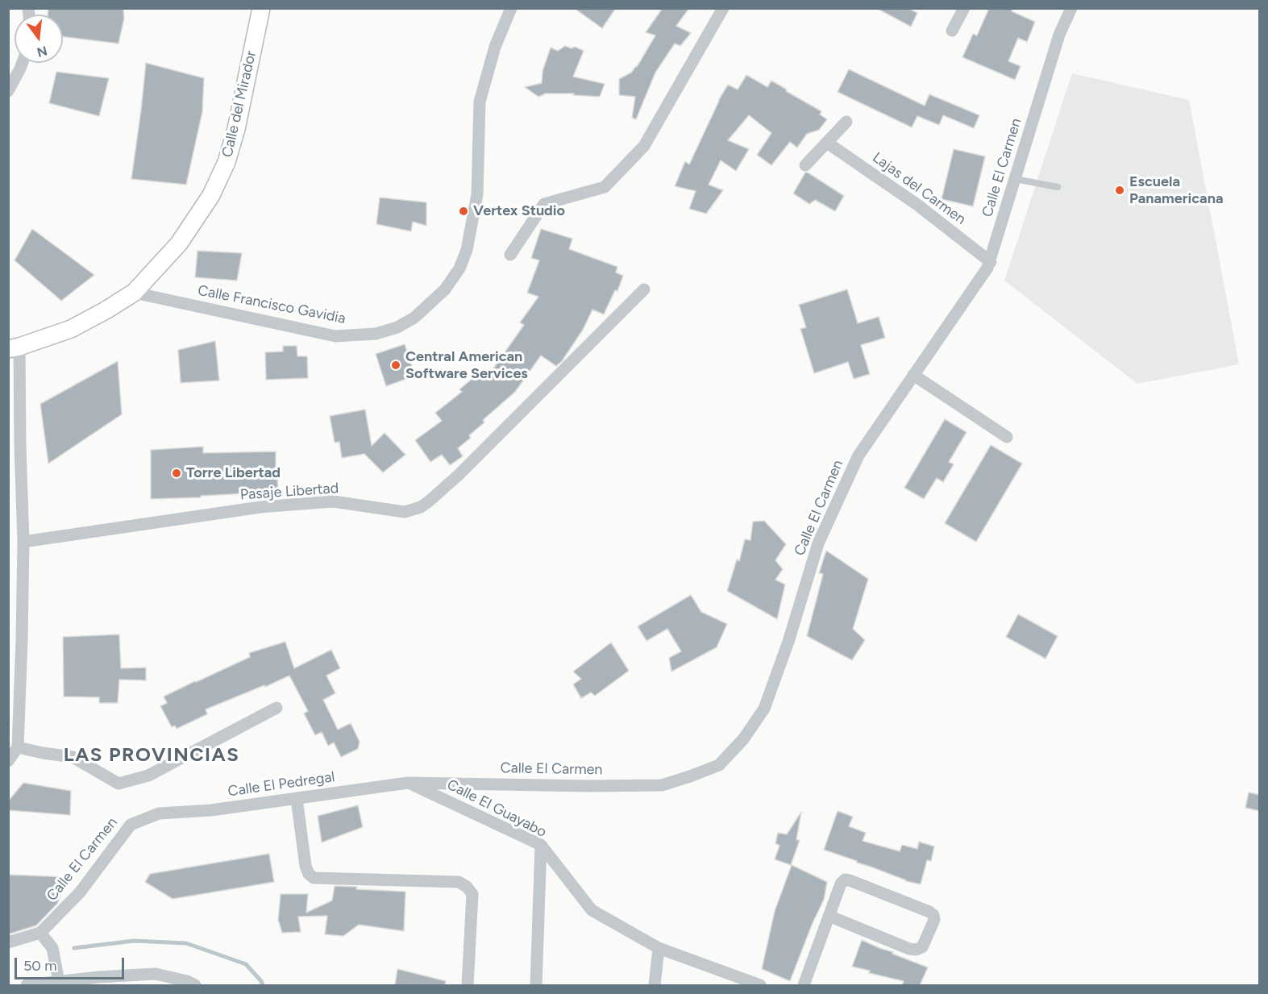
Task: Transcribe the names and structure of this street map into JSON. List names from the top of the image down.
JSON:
{
  "streets": {
    "street": [
      "Calle del Mirador",
      "Calle El Carmen",
      "Lajas del Carmen",
      "Calle Francisco Gavidia",
      "Pasaje Libertad",
      "Calle El Pedregal",
      "Calle El Guayabo"
    ]
  },
  "crossings": [
    ["Calle del Mirador", "Calle Francisco Gavidia"],
    ["Calle El Carmen", "Lajas del Carmen"],
    ["Calle El Carmen", "Calle El Pedregal"],
    ["Calle El Carmen", "Calle El Guayabo"],
    ["Calle El Pedregal", "Calle El Guayabo"]
  ],
  "districts": ["LAS PROVINCIAS"],
  "places": [
    "Escuela Panamericana",
    "Vertex Studio",
    "Central American Software Services",
    "Torre Libertad"
  ],
  "scale_bar": "50 m",
  "north": "bottom"
}
